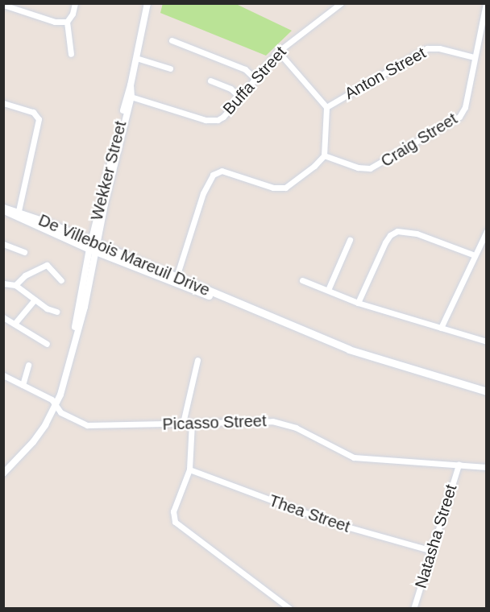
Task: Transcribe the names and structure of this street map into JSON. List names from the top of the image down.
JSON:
{
  "streets": {
    "main road": ["De Villebois Mareuil Drive"],
    "street": [
      "Anton Street",
      "Buffa Street",
      "Craig Street",
      "Wekker Street",
      "Picasso Street",
      "Thea Street",
      "Natasha Street"
    ]
  },
  "crossings": [
    ["Anton Street", "Craig Street"],
    ["Buffa Street", "Wekker Street"],
    ["Wekker Street", "De Villebois Mareuil Drive"],
    ["Wekker Street", "Picasso Street"],
    ["Picasso Street", "Natasha Street"],
    ["Thea Street", "Natasha Street"]
  ]
}
